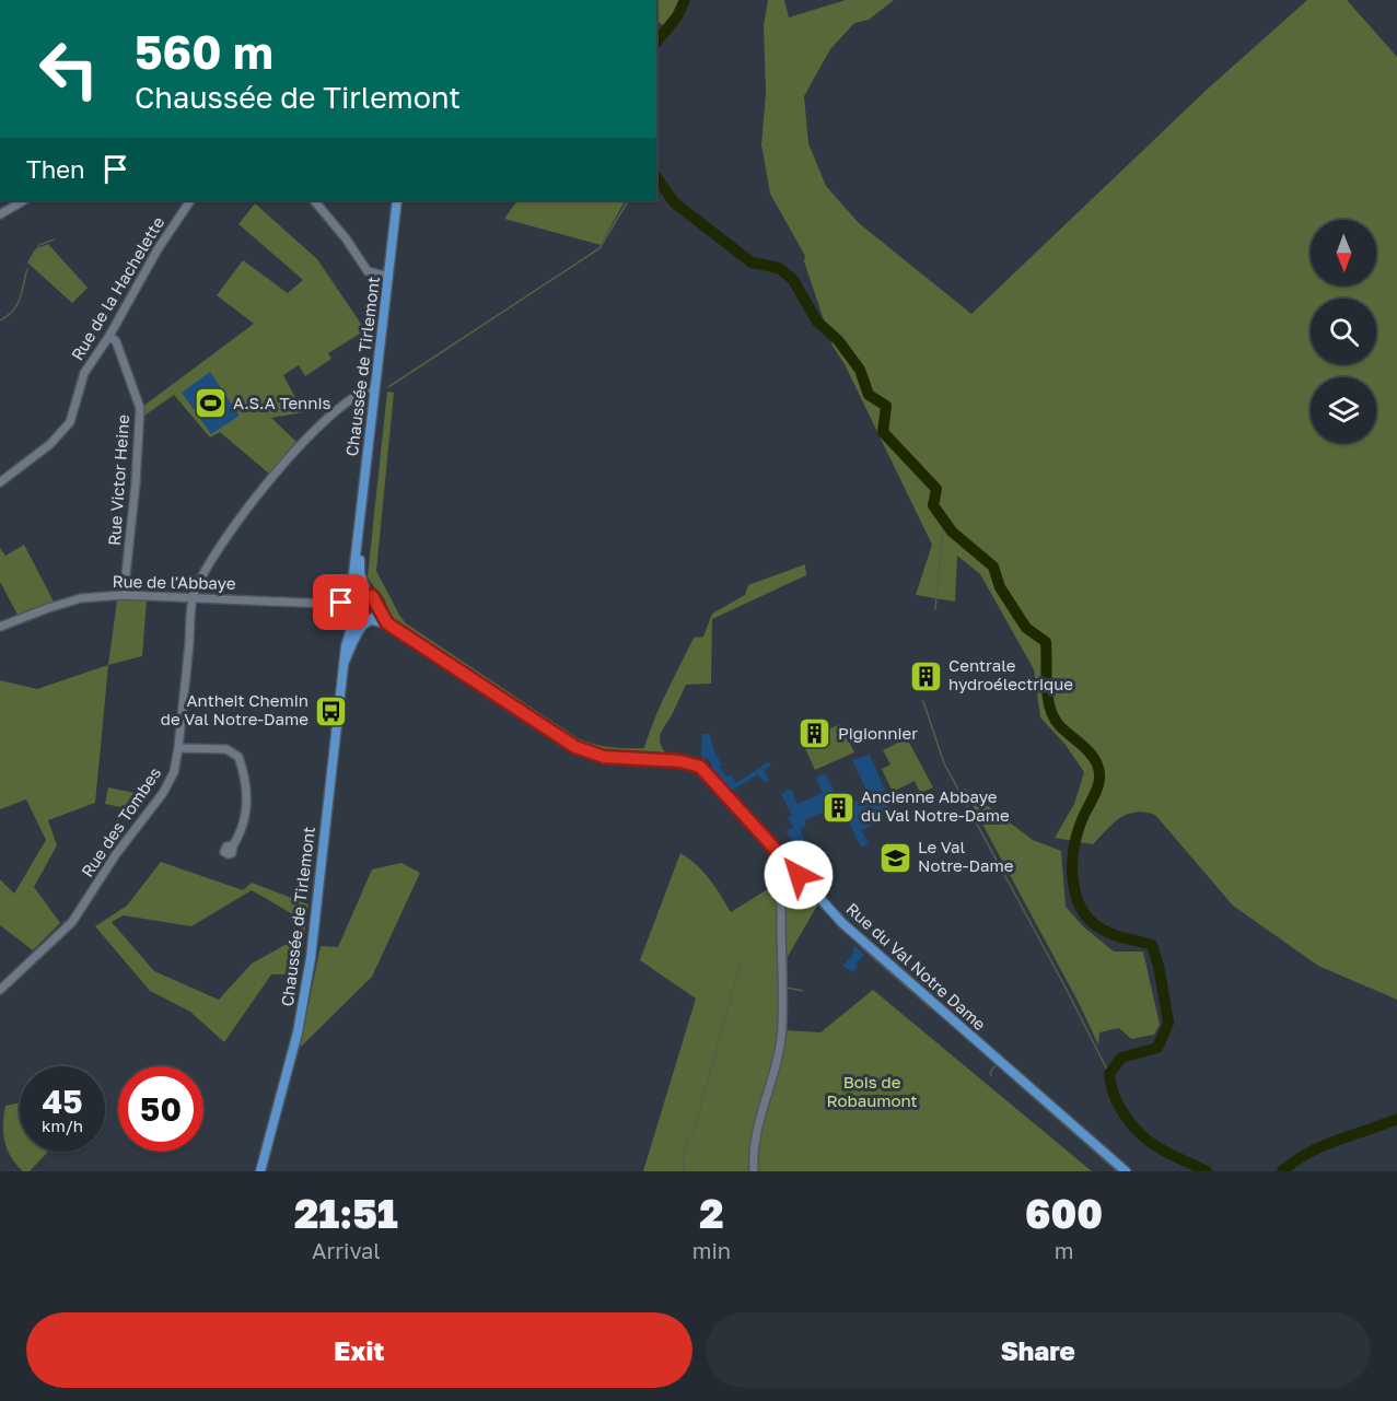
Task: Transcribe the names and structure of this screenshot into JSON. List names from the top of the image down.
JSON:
{
  "streets": {
    "main road": ["Chaussée de Tirlemont", "Rue du Val Notre Dame"],
    "street": [
      "Rue de la Hachelette",
      "Rue Victor Heine",
      "Rue de l'Abbaye",
      "Rue des Tombes"
    ]
  },
  "crossings": [
    ["Rue de la Hachelette", "Rue Victor Heine"],
    ["Chaussée de Tirlemont", "Rue de l'Abbaye"],
    ["Chaussée de Tirlemont", "Rue des Tombes"],
    ["Chaussée de Tirlemont", "Rue du Val Notre Dame"],
    ["Rue Victor Heine", "Rue de l'Abbaye"],
    ["Rue de l'Abbaye", "Rue des Tombes"]
  ],
  "parks": ["Bois de Robaumont"],
  "places": {
    "sports": ["A.S.A Tennis"],
    "building": ["Centrale hydroélectrique", "Pigionnier", "Ancienne Abbaye du Val Notre-Dame"],
    "bus stop": ["Antheit Chemin de Val Notre-Dame"],
    "school or university": ["Le Val Notre-Dame"]
  },
  "north": "bottom",
  "page": {
    "turn": ["560 m", "Chaussée de Tirlemont"],
    "then": "Then",
    "speed": "45 km/h",
    "limit": "50",
    "eta": [
      "21:51",
      "Arrival",
      "2",
      "min",
      "600",
      "m"
    ],
    "buttons": ["Exit", "Share"]
  }
}
